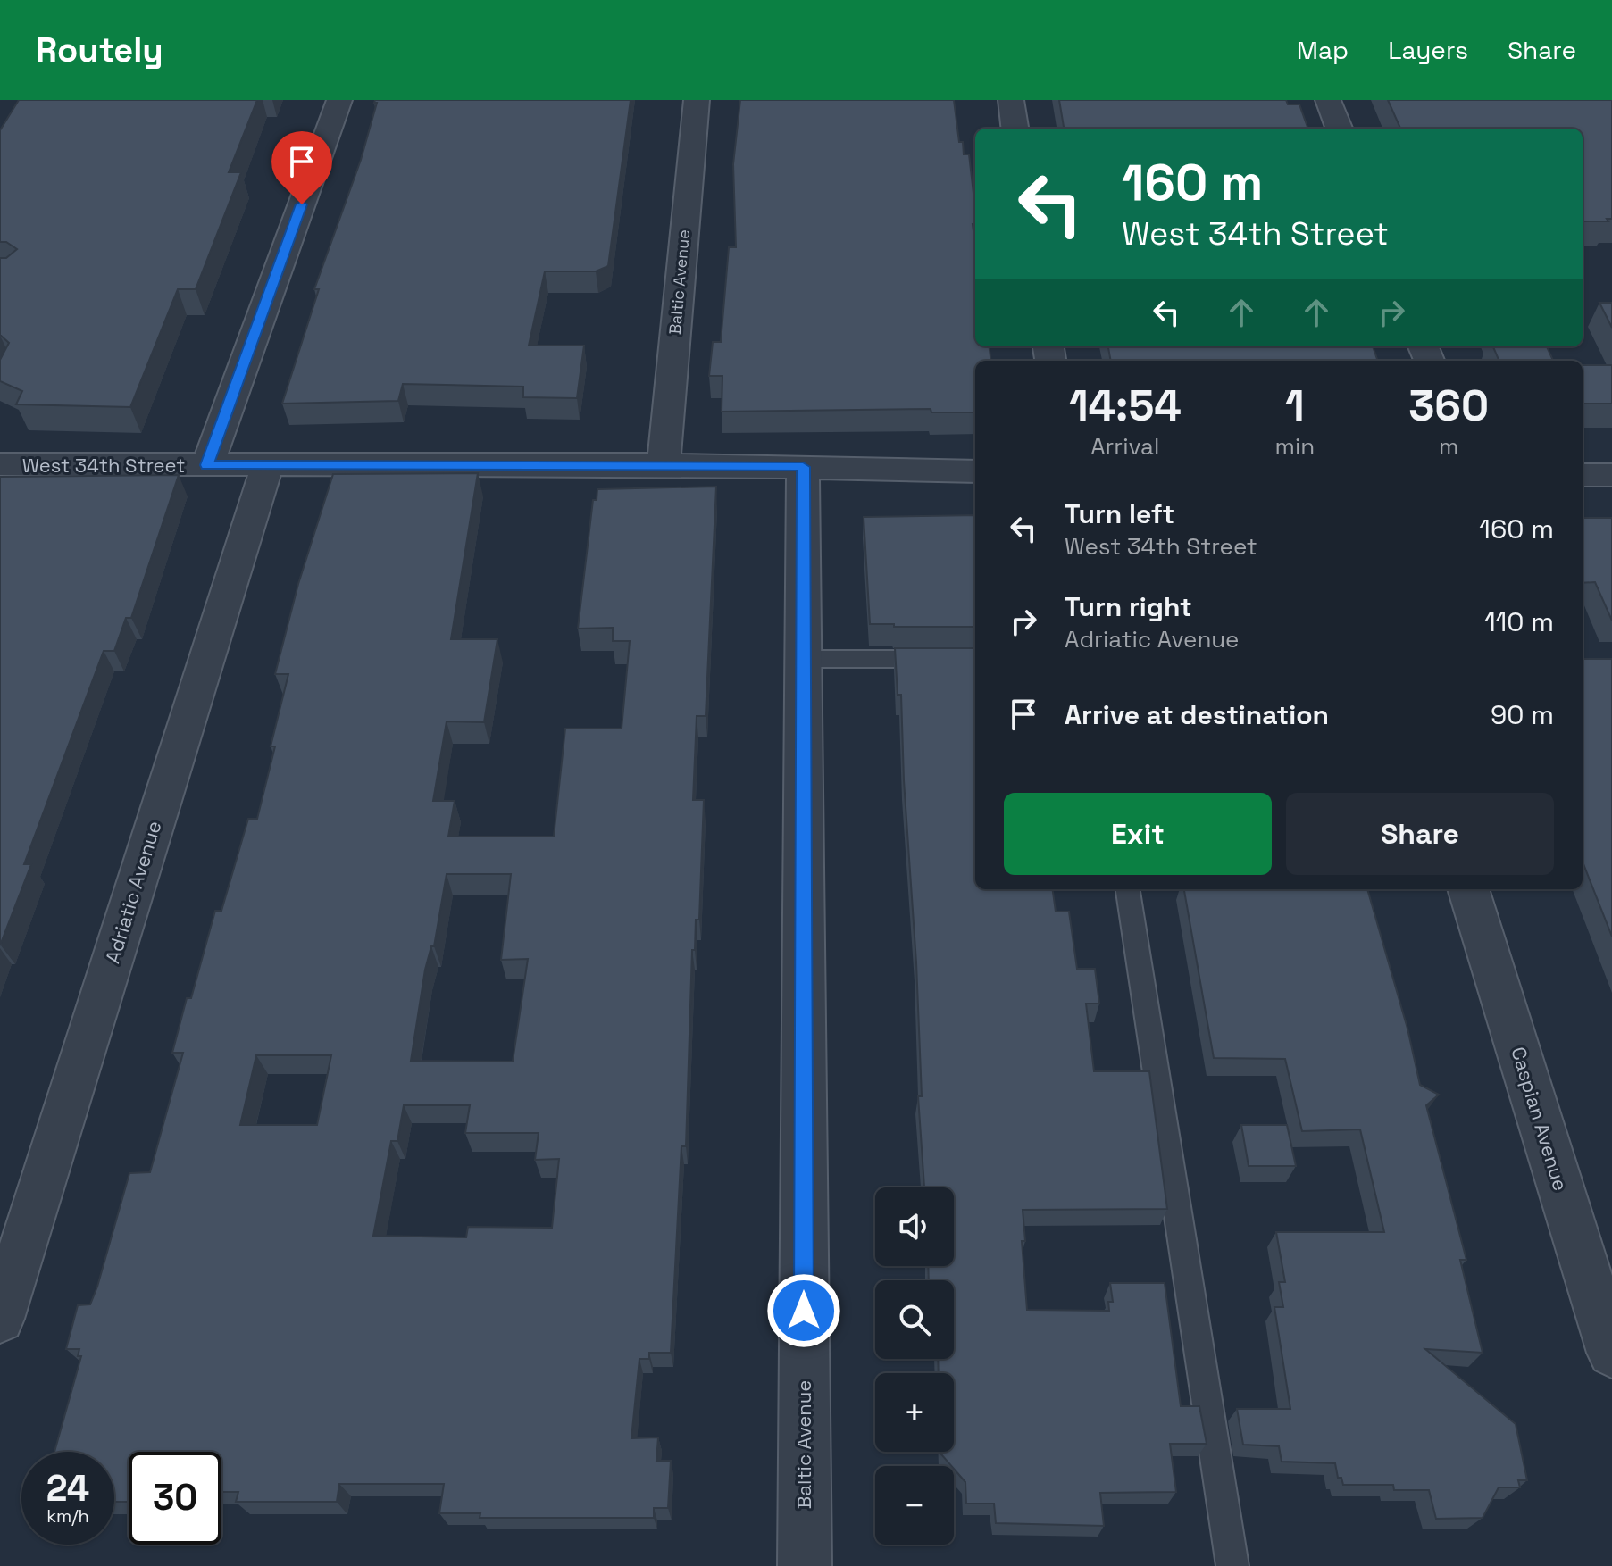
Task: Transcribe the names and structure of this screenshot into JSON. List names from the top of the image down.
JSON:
{
  "streets": {
    "street": [
      "Baltic Avenue",
      "West 34th Street",
      "Adriatic Avenue",
      "Caspian Avenue"
    ]
  },
  "crossings": [
    ["Baltic Avenue", "West 34th Street"],
    ["West 34th Street", "Adriatic Avenue"]
  ],
  "page": {
    "header": "Routely",
    "nav": ["Map", "Layers", "Share"],
    "turn": ["160 m", "West 34th Street"],
    "eta": [
      "14:54",
      "Arrival",
      "1",
      "min",
      "360",
      "m"
    ],
    "list": [
      {
        "name": "Turn left",
        "note": "West 34th Street",
        "value": "160 m"
      },
      {
        "name": "Turn right",
        "note": "Adriatic Avenue",
        "value": "110 m"
      },
      {
        "name": "Arrive at destination",
        "value": "90 m"
      }
    ],
    "buttons": ["Exit", "Share"],
    "map_buttons": ["+", "−"],
    "speed": "24 km/h",
    "limit": "30"
  }
}
